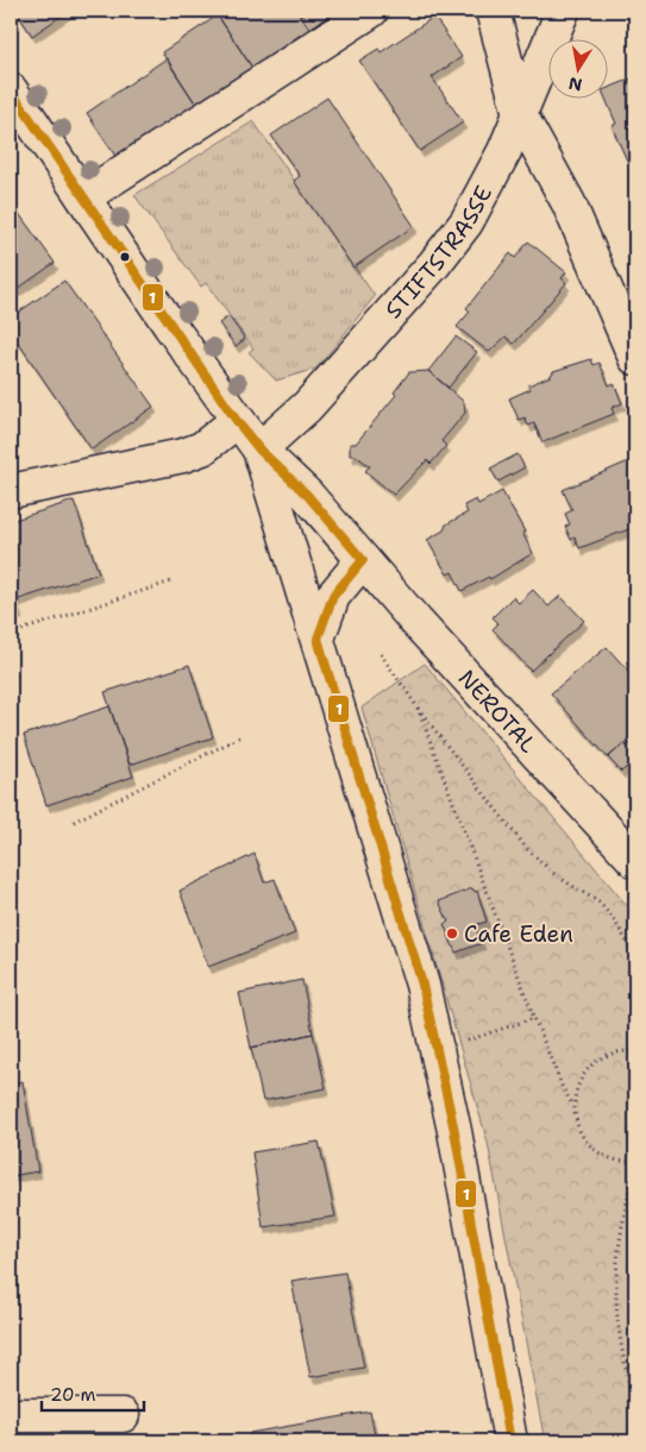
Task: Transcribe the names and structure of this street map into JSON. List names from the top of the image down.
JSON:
{
  "streets": {
    "street": ["STIFTSTRASSE", "NEROTAL"]
  },
  "crossings": [
    ["STIFTSTRASSE", "NEROTAL"]
  ],
  "places": ["Cafe Eden"],
  "lines": ["transit line 1"],
  "scale_bar": "20 m",
  "north": "bottom"
}
